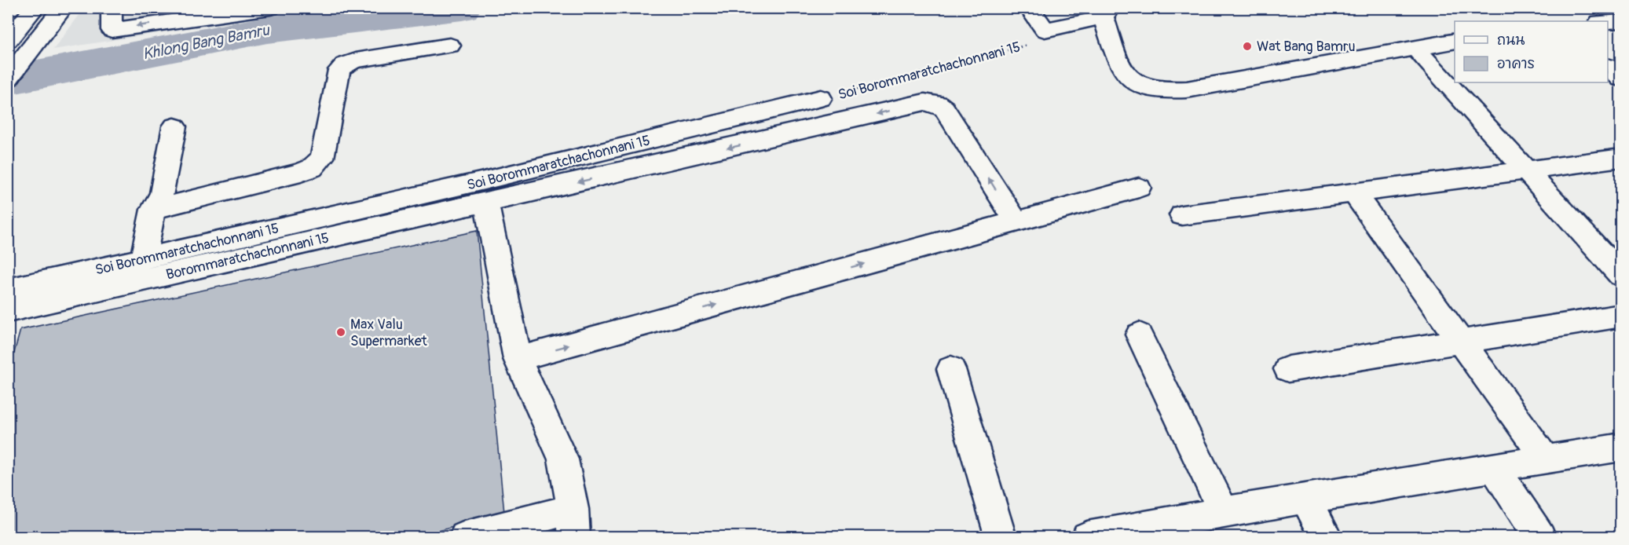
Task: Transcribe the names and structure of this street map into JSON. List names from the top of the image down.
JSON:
{
  "streets": {
    "street": ["Soi Borommaratchachonnani 15", "Borommaratchachonnani 15"]
  },
  "water": ["Khlong Bang Bamru"],
  "places": ["Wat Bang Bamru", "Max Valu Supermarket"],
  "legend": ["ถนน", "อาคาร"]
}
